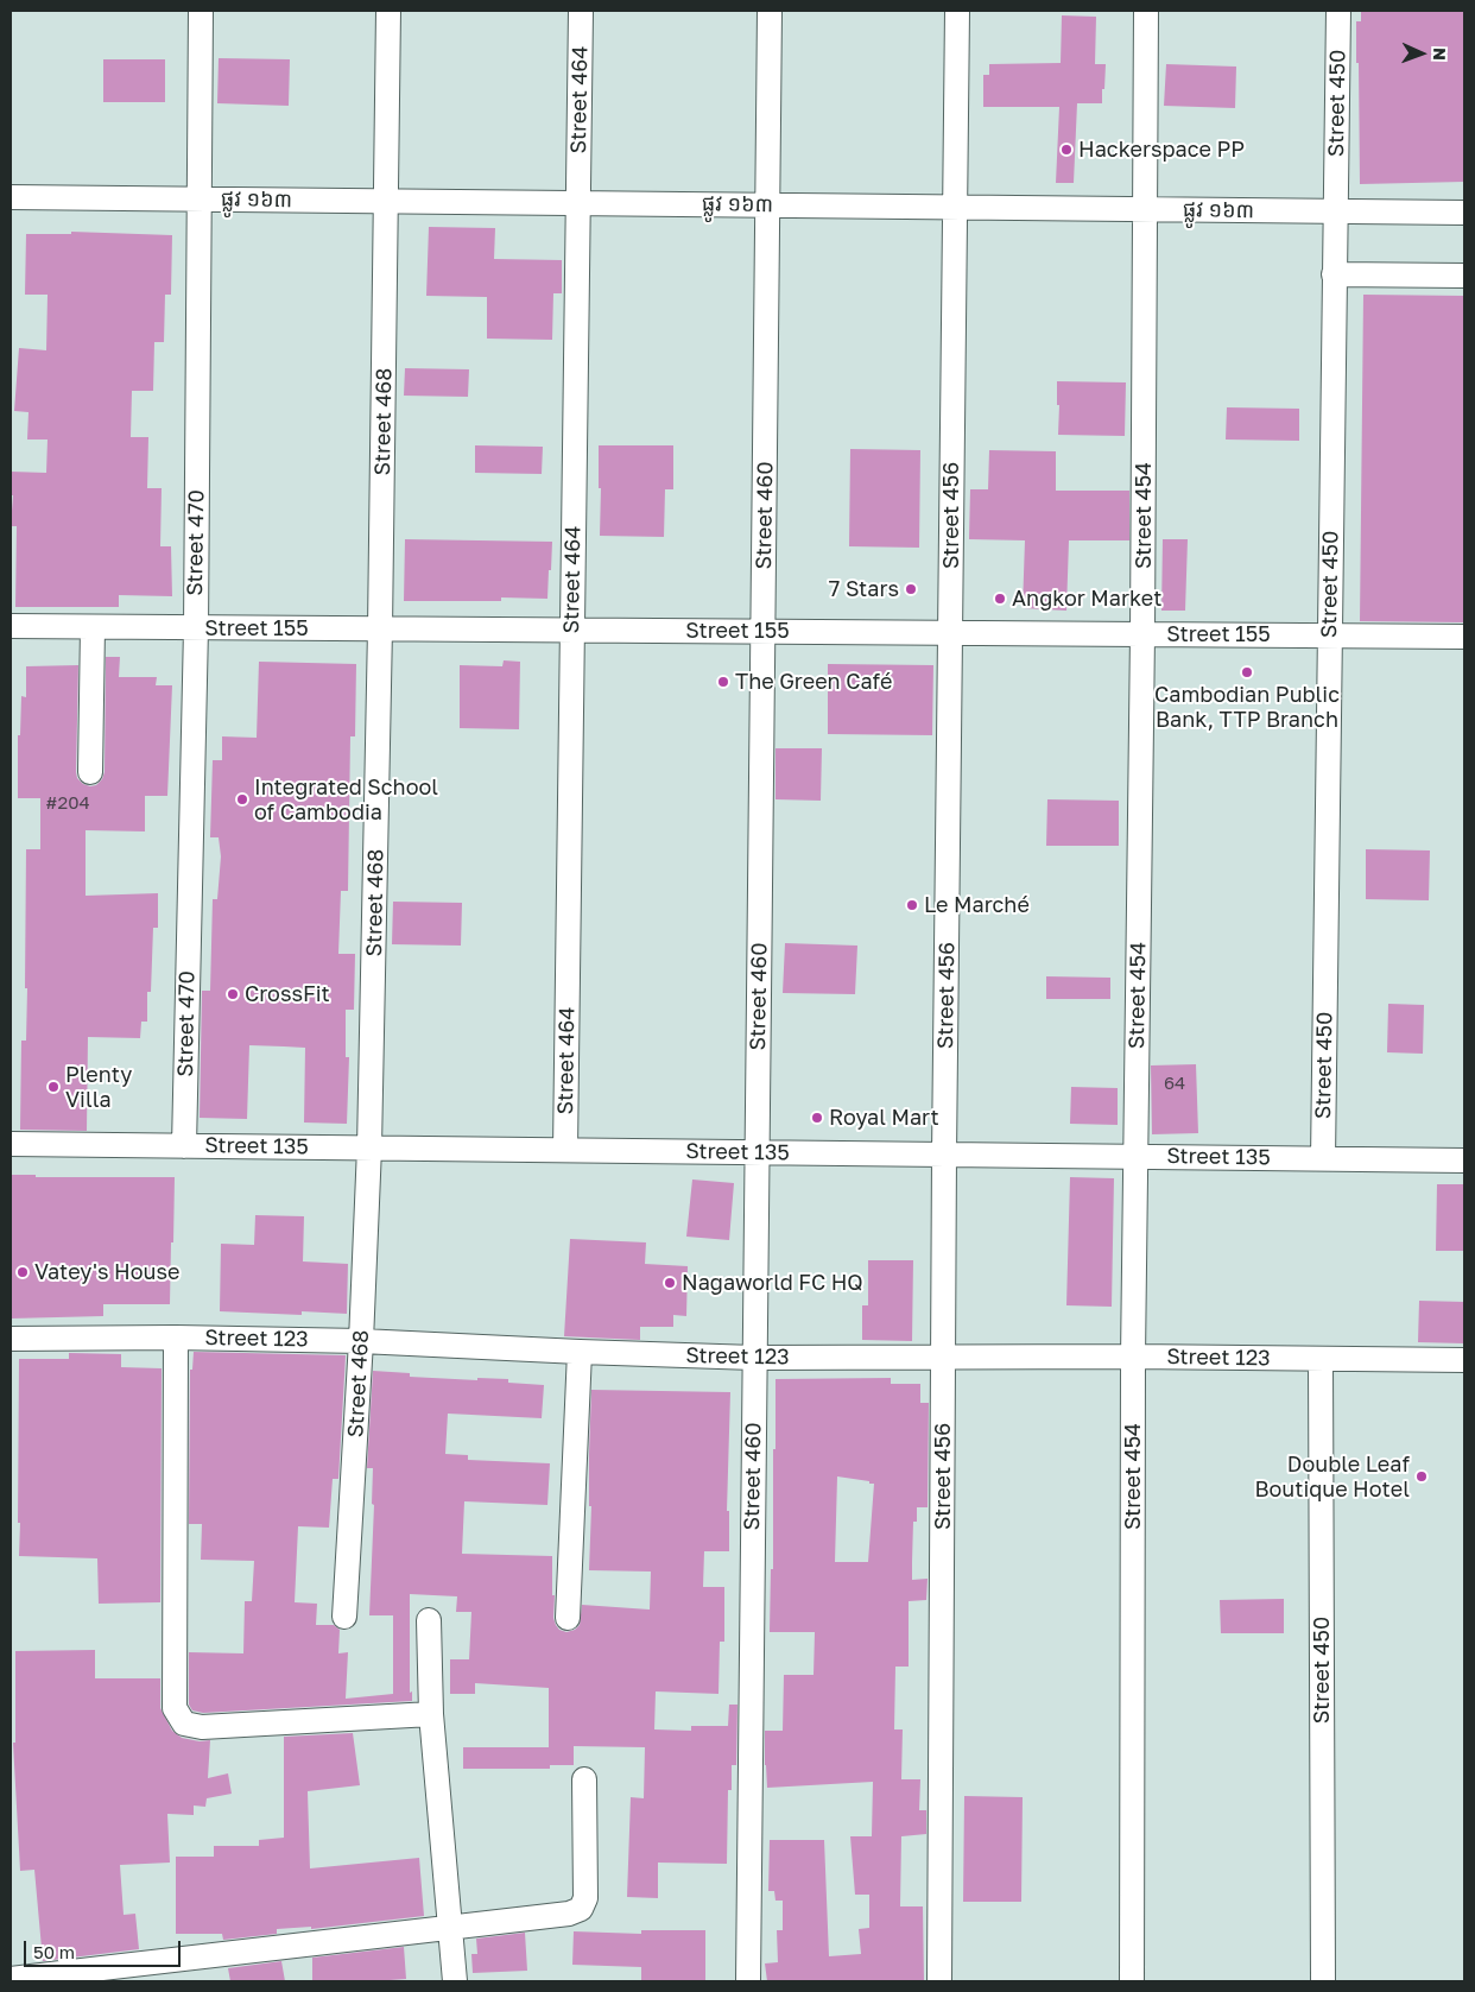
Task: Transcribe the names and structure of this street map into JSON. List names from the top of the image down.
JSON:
{
  "streets": {
    "street": [
      "Street 464",
      "Street 450",
      "ផ្លូវ ១៦៣",
      "Street 468",
      "Street 460",
      "Street 456",
      "Street 454",
      "Street 470",
      "Street 155",
      "Street 135",
      "Street 123"
    ]
  },
  "crossings": [
    ["Street 464", "ផ្លូវ ១៦៣"],
    ["Street 464", "Street 155"],
    ["Street 464", "Street 135"],
    ["Street 450", "ផ្លូវ ១៦៣"],
    ["Street 450", "Street 155"],
    ["Street 450", "Street 135"],
    ["Street 450", "Street 123"],
    ["ផ្លូវ ១៦៣", "Street 468"],
    ["ផ្លូវ ១៦៣", "Street 460"],
    ["ផ្លូវ ១៦៣", "Street 456"],
    ["ផ្លូវ ១៦៣", "Street 454"],
    ["ផ្លូវ ១៦៣", "Street 470"],
    ["Street 468", "Street 155"],
    ["Street 468", "Street 135"],
    ["Street 468", "Street 123"],
    ["Street 460", "Street 155"],
    ["Street 460", "Street 135"],
    ["Street 460", "Street 123"],
    ["Street 456", "Street 155"],
    ["Street 456", "Street 135"],
    ["Street 456", "Street 123"],
    ["Street 454", "Street 155"],
    ["Street 454", "Street 135"],
    ["Street 454", "Street 123"],
    ["Street 470", "Street 155"],
    ["Street 470", "Street 135"]
  ],
  "places": [
    "Hackerspace PP",
    "7 Stars",
    "Angkor Market",
    "Cambodian Public Bank, TTP Branch",
    "The Green Café",
    "Integrated School of Cambodia",
    "Le Marché",
    "CrossFit",
    "Plenty Villa",
    "Royal Mart",
    "Vatey's House",
    "Nagaworld FC HQ",
    "Double Leaf Boutique Hotel"
  ],
  "house_numbers": ["#204", "64"],
  "scale_bar": "50 m",
  "north": "right"
}
